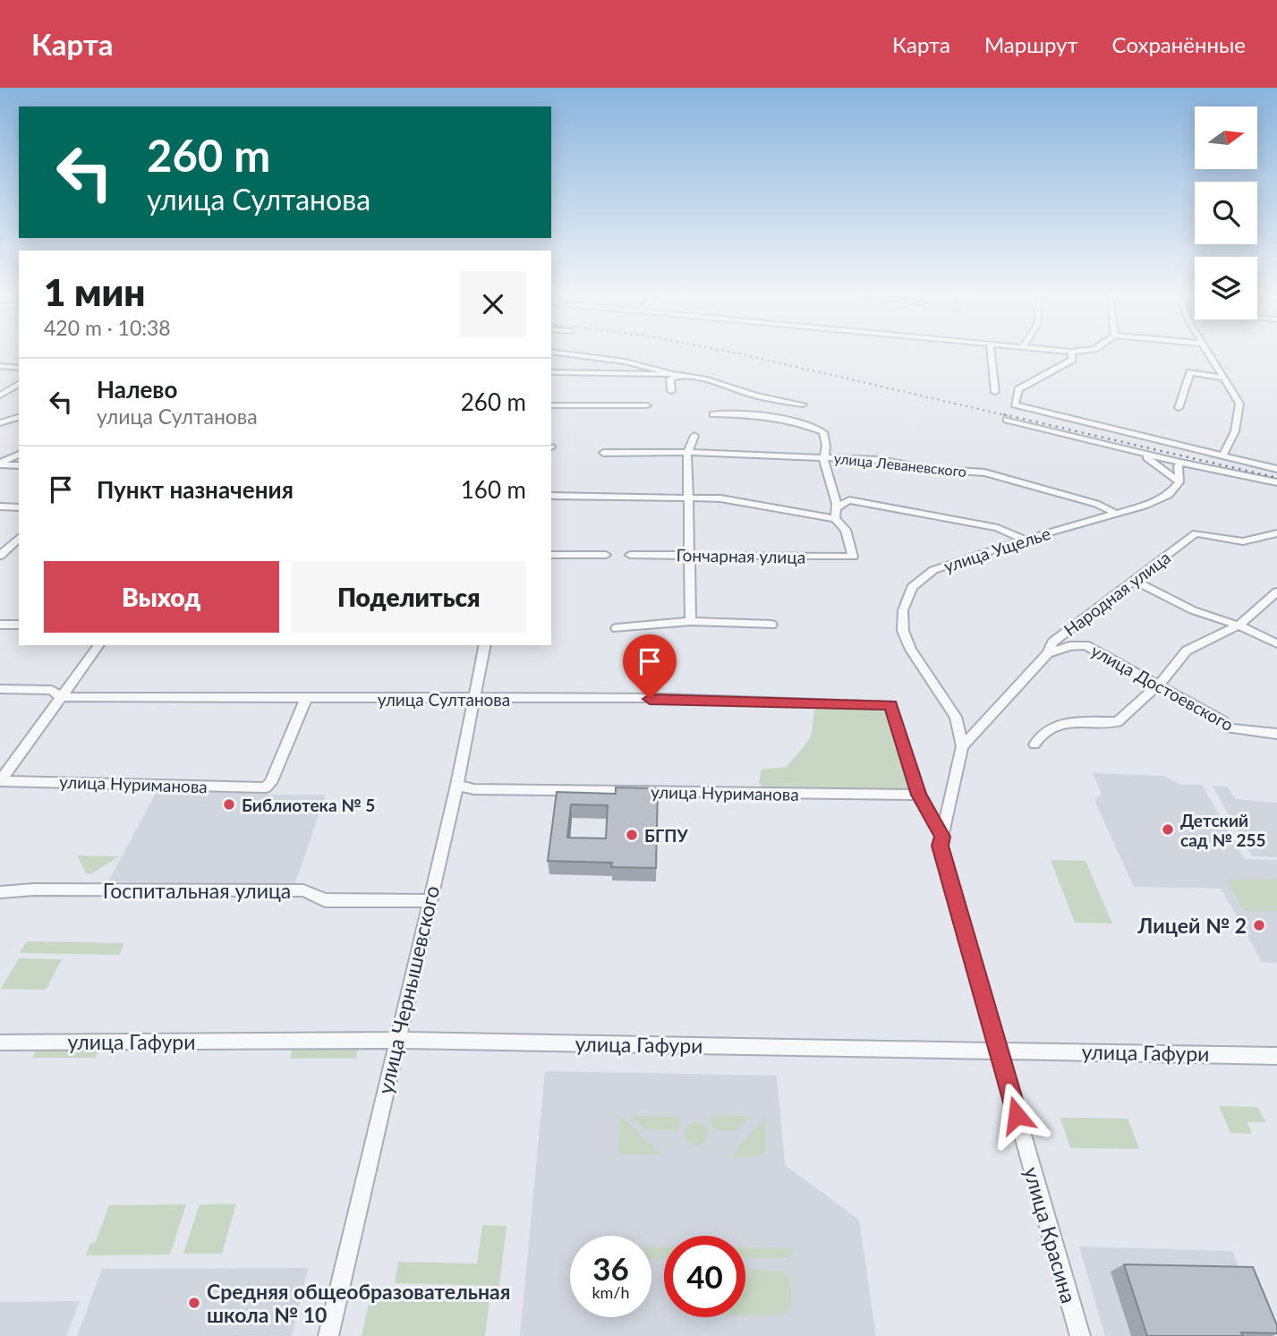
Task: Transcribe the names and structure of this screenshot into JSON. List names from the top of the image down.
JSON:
{
  "streets": {
    "street": [
      "улица Леваневского",
      "улица Ущелье",
      "Гончарная улица",
      "Народная улица",
      "улица Достоевского",
      "улица Султанова",
      "улица Нуриманова",
      "Госпитальная улица",
      "улица Чернышевского",
      "улица Гафури",
      "улица Красина"
    ]
  },
  "crossings": [
    ["улица Леваневского", "улица Ущелье"],
    ["улица Ущелье", "Народная улица"],
    ["улица Ущелье", "улица Красина"],
    ["Народная улица", "улица Достоевского"],
    ["улица Султанова", "улица Нуриманова"],
    ["улица Султанова", "улица Чернышевского"],
    ["улица Султанова", "улица Красина"],
    ["улица Нуриманова", "улица Чернышевского"],
    ["улица Нуриманова", "улица Красина"],
    ["Госпитальная улица", "улица Чернышевского"],
    ["улица Чернышевского", "улица Гафури"],
    ["улица Гафури", "улица Красина"]
  ],
  "places": [
    "Библиотека № 5",
    "Детский сад № 255",
    "БГПУ",
    "Лицей № 2",
    "Средняя общеобразовательная школа № 10"
  ],
  "north": "right",
  "page": {
    "header": "Карта",
    "nav": ["Карта", "Маршрут", "Сохранённые"],
    "turn": ["260 m", "улица Султанова"],
    "heading": ["1 мин", "420 m · 10:38"],
    "list": [
      {
        "name": "Налево",
        "note": "улица Султанова",
        "value": "260 m"
      },
      {
        "name": "Пункт назначения",
        "value": "160 m"
      }
    ],
    "buttons": ["Выход", "Поделиться"],
    "speed": "36 km/h",
    "limit": "40"
  }
}
